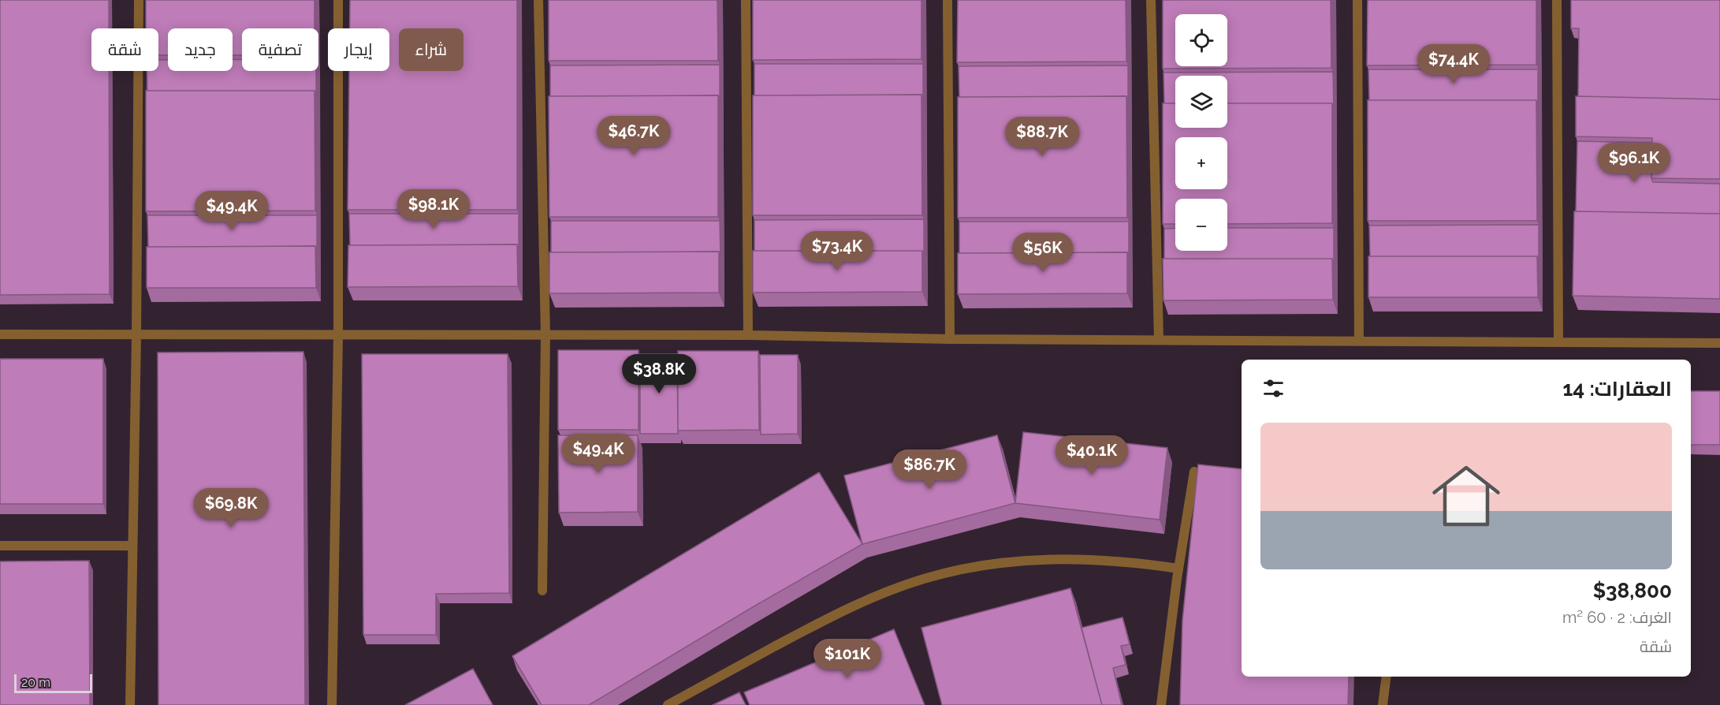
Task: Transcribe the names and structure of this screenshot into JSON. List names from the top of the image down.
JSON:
{
  "scale_bar": "20 m",
  "page": {
    "map_buttons": ["+", "−"],
    "chip": [
      "شراء",
      "إيجار",
      "تصفية",
      "جديد",
      "شقة"
    ],
    "price": [
      "$74.4K",
      "$46.7K",
      "$88.7K",
      "$96.1K",
      "$98.1K",
      "$49.4K",
      "$73.4K",
      "$56K",
      "$38.8K",
      "$49.4K",
      "$40.1K",
      "$86.7K",
      "$69.8K",
      "$101K"
    ],
    "heading": "العقارات: 14",
    "list": [
      {
        "name": "$38,800",
        "note": "الغرف: 2 · 60 m² · شقة"
      }
    ],
    "scale": "20 m"
  }
}
